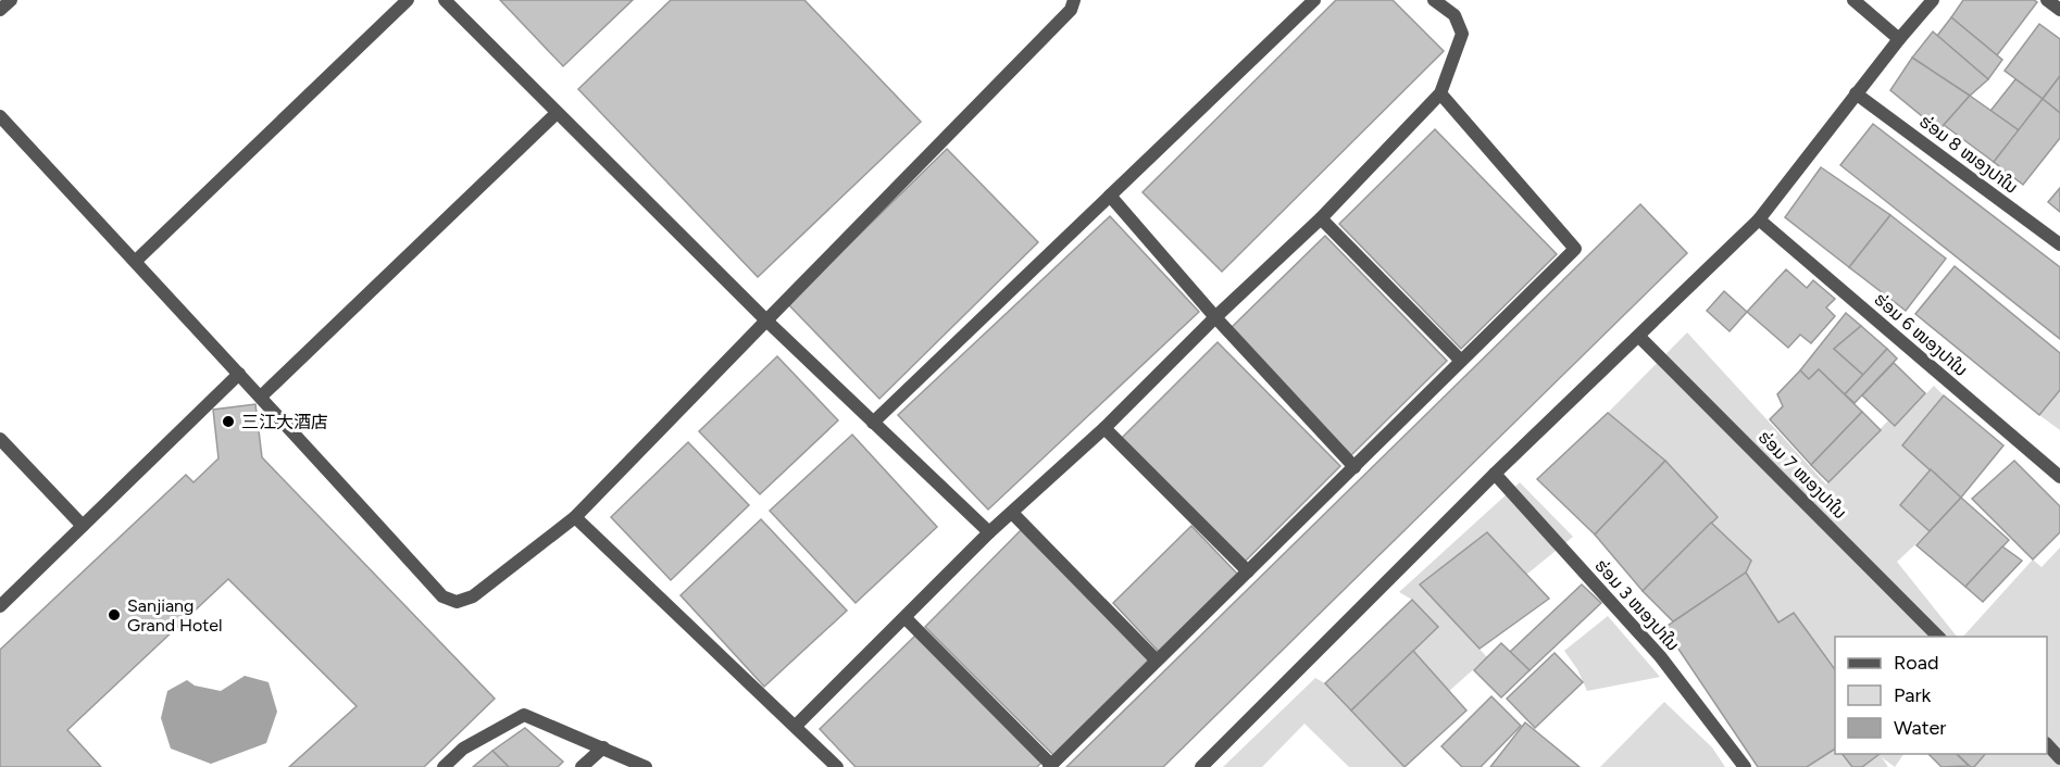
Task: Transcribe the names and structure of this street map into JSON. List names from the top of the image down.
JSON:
{
  "streets": {
    "street": [
      "ຮ່ອມ 8 ໜອງປາໃນ",
      "ຮ່ອມ 6 ໜອງປາໃນ",
      "ຮ່ອມ 7 ໜອງປາໃນ",
      "ຮ່ອມ 3 ໜອງປາໃນ"
    ]
  },
  "places": ["三江大酒店", "Sanjiang Grand Hotel"],
  "legend": ["Road", "Park", "Water"]
}
